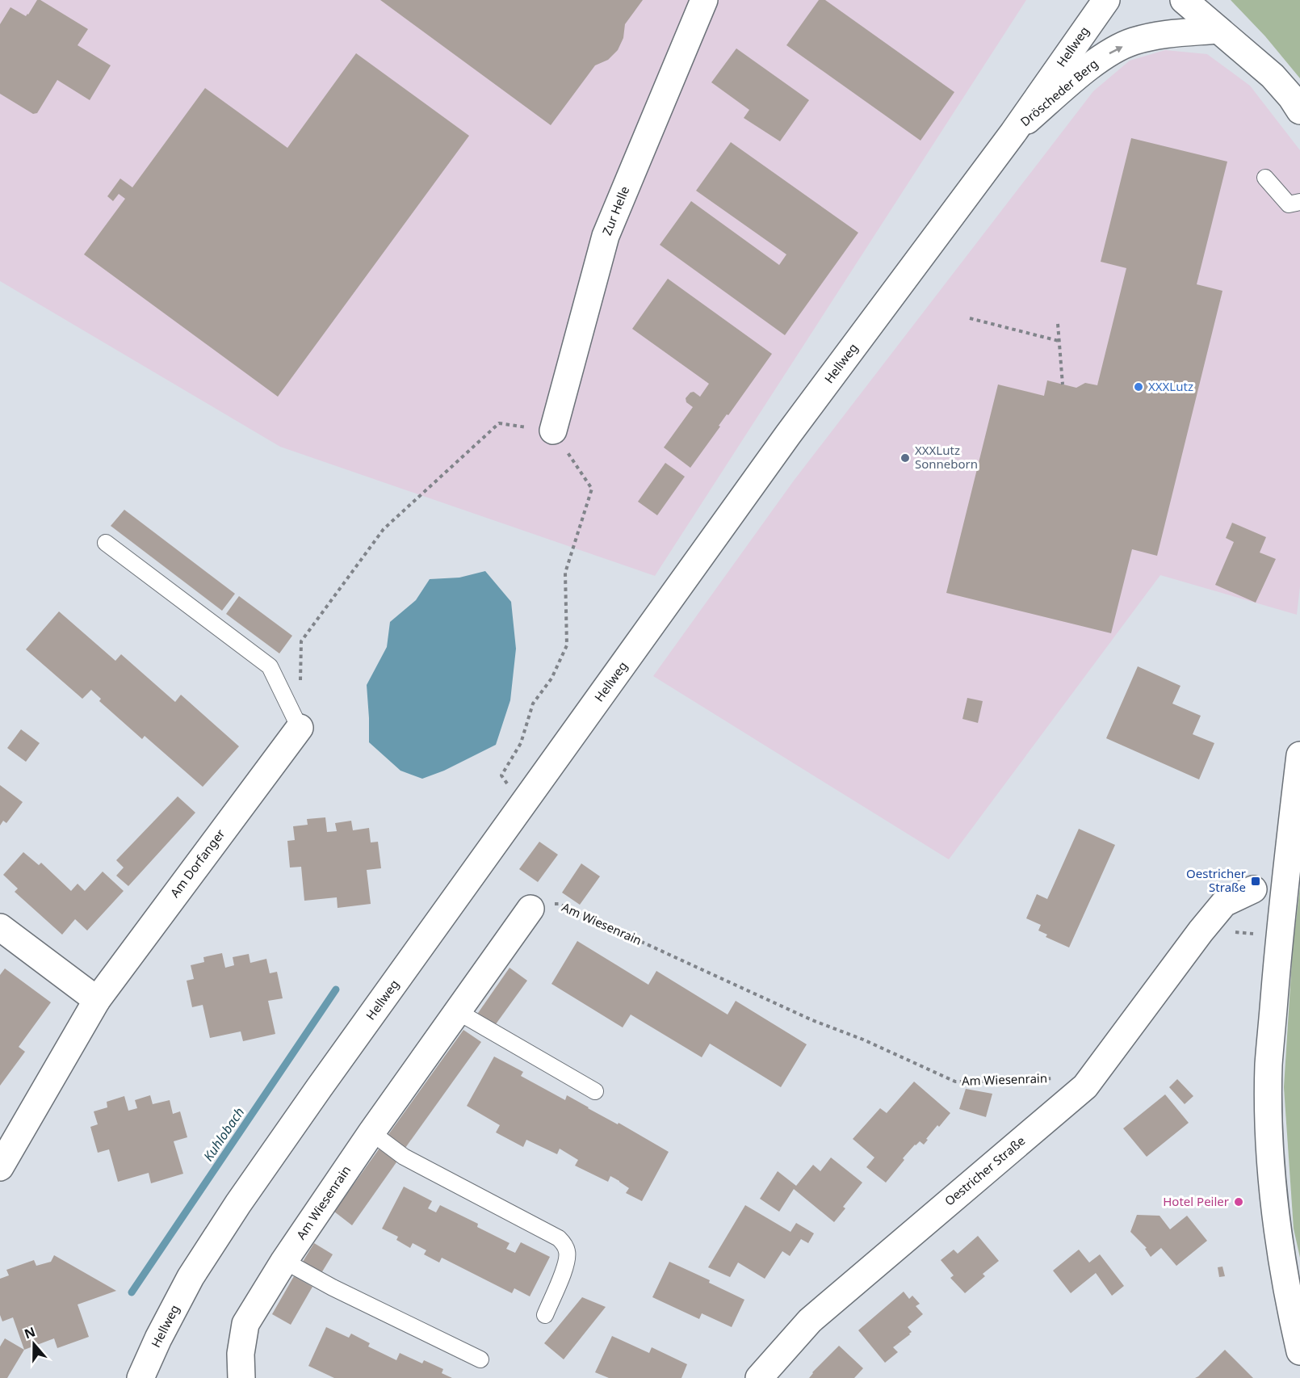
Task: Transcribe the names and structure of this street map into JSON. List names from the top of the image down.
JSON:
{
  "streets": {
    "street": [
      "Hellweg",
      "Dröscheder Berg",
      "Zur Helle",
      "Am Dorfanger",
      "Am Wiesenrain",
      "Oestricher Straße"
    ]
  },
  "crossings": [
    ["Hellweg", "Dröscheder Berg"],
    ["Am Wiesenrain", "Oestricher Straße"]
  ],
  "one_way": ["Dröscheder Berg"],
  "water": ["Kuhlobach"],
  "places": {
    "other": ["XXXLutz", "XXXLutz Sonneborn", "Hotel Peiler"],
    "transit": ["Oestricher Straße"]
  },
  "north": "top"
}
